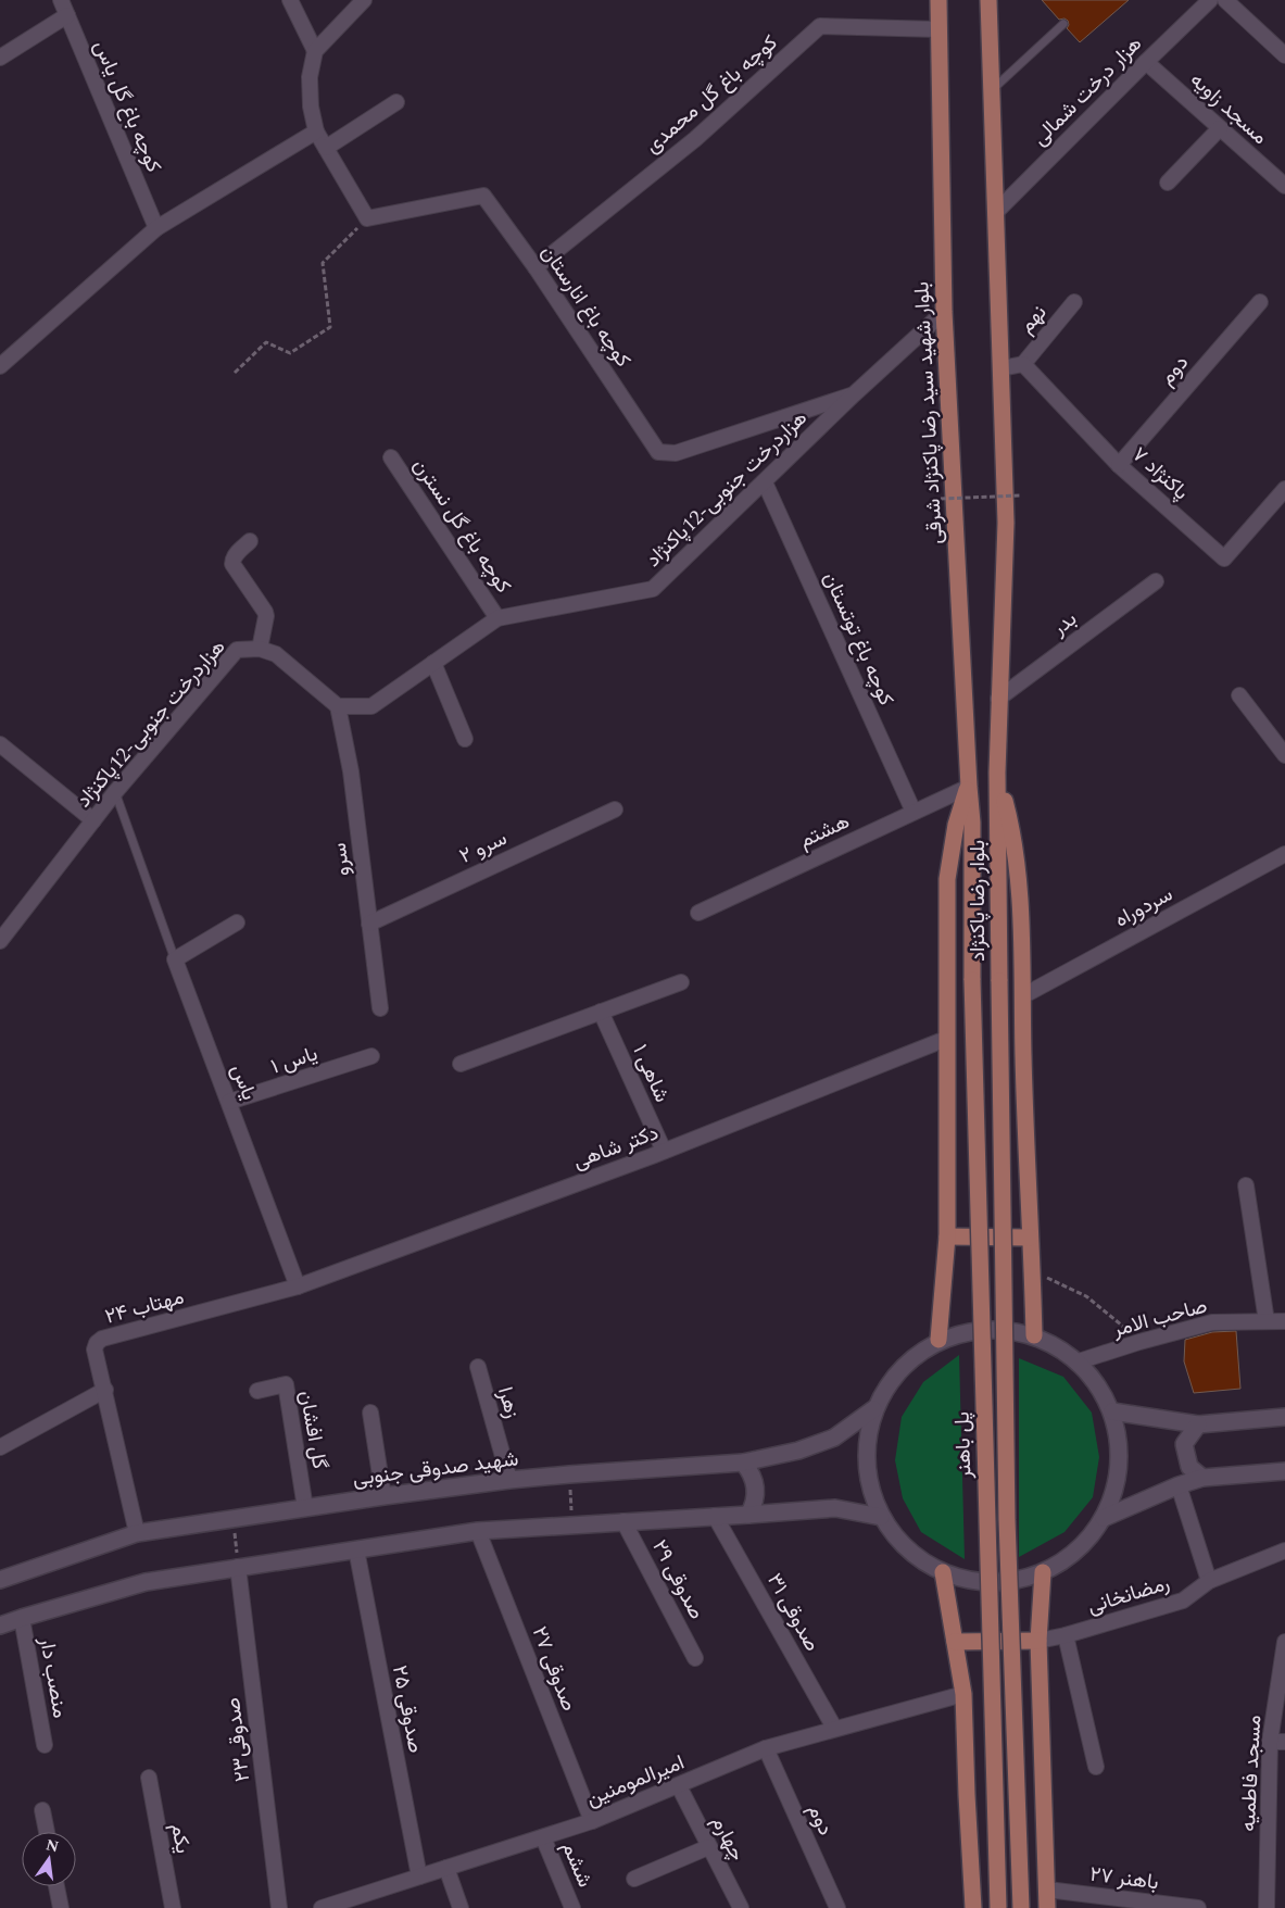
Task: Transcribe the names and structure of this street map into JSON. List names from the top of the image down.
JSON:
{
  "streets": {
    "main road": [
      "بلوار شهید سید رضا پاکنژاد شرقی",
      "بلوار رضا پاکنژاد",
      "پل باهنر",
      "شهید صدوقی جنوبی"
    ],
    "street": [
      "هزار درخت شمالی",
      "کوچه باغ گل محمدی",
      "کوچه باغ گل یاس",
      "مسجد زاویه",
      "کوچه باغ انارستان",
      "نهم",
      "دوم",
      "پاکنژاد ۷",
      "هزاردرخت جنوبی-12پاکنژاد",
      "کوچه باغ گل نسترن",
      "بدر",
      "کوچه باغ توتستان",
      "هشتم",
      "سرو ۲",
      "سرو",
      "سردوراه",
      "یاس ۱",
      "شاهی ۱",
      "یاس",
      "دکتر شاهی",
      "مهتاب ۲۴",
      "صاحب الامر",
      "زهرا",
      "گل افشان",
      "صدوقی ۲۹",
      "رمضانخانی",
      "صدوقی ۳۱",
      "صدوقی ۲۷",
      "منصب دار",
      "صدوقی ۲۵",
      "صدوقی۲۳",
      "مسجد فاطمیه",
      "امیرالمومنین",
      "یکم",
      "چهارم",
      "ششم",
      "باهنر ۲۷"
    ]
  },
  "crossings": [
    ["هزار درخت شمالی", "مسجد زاویه"],
    ["کوچه باغ گل محمدی", "کوچه باغ انارستان"],
    ["کوچه باغ گل محمدی", "بلوار شهید سید رضا پاکنژاد شرقی"],
    ["کوچه باغ انارستان", "هزاردرخت جنوبی-12پاکنژاد"],
    ["نهم", "پاکنژاد ۷"],
    ["دوم", "پاکنژاد ۷"],
    ["دوم", "امیرالمومنین"],
    ["بلوار شهید سید رضا پاکنژاد شرقی", "هزاردرخت جنوبی-12پاکنژاد"],
    ["بلوار شهید سید رضا پاکنژاد شرقی", "هشتم"],
    ["بلوار شهید سید رضا پاکنژاد شرقی", "بلوار رضا پاکنژاد"],
    ["هزاردرخت جنوبی-12پاکنژاد", "کوچه باغ گل نسترن"],
    ["هزاردرخت جنوبی-12پاکنژاد", "کوچه باغ توتستان"],
    ["هزاردرخت جنوبی-12پاکنژاد", "سرو"],
    ["کوچه باغ توتستان", "هشتم"],
    ["سرو ۲", "سرو"],
    ["بلوار رضا پاکنژاد", "پل باهنر"],
    ["یاس ۱", "یاس"],
    ["شاهی ۱", "دکتر شاهی"],
    ["یاس", "دکتر شاهی"],
    ["یاس", "مهتاب ۲۴"],
    ["دکتر شاهی", "مهتاب ۲۴"],
    ["مهتاب ۲۴", "شهید صدوقی جنوبی"],
    ["زهرا", "شهید صدوقی جنوبی"],
    ["گل افشان", "شهید صدوقی جنوبی"],
    ["صدوقی ۳۱", "امیرالمومنین"],
    ["صدوقی ۲۷", "امیرالمومنین"],
    ["صدوقی ۲۵", "امیرالمومنین"],
    ["امیرالمومنین", "چهارم"],
    ["امیرالمومنین", "ششم"]
  ],
  "north": "top"
}
